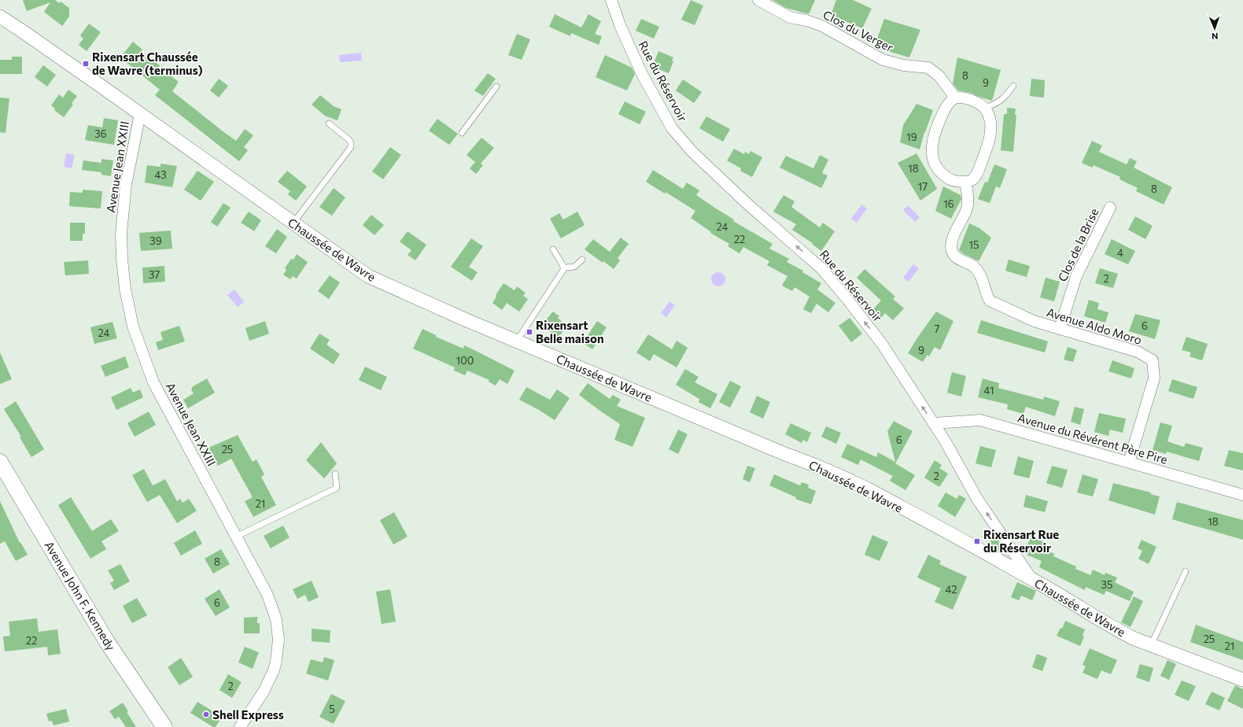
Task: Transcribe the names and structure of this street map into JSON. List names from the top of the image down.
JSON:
{
  "streets": {
    "main road": ["Avenue John F. Kennedy"],
    "street": [
      "Clos du Verger",
      "Rue du Réservoir",
      "Avenue Jean XXIII",
      "Clos de la Brise",
      "Chaussée de Wavre",
      "Avenue Aldo Moro",
      "Avenue du Révérent Père Pire"
    ]
  },
  "crossings": [
    ["Clos du Verger", "Avenue Aldo Moro"],
    ["Rue du Réservoir", "Chaussée de Wavre"],
    ["Rue du Réservoir", "Avenue du Révérent Père Pire"],
    ["Avenue Jean XXIII", "Chaussée de Wavre"],
    ["Clos de la Brise", "Avenue Aldo Moro"],
    ["Avenue Aldo Moro", "Avenue du Révérent Père Pire"]
  ],
  "one_way": ["Rue du Réservoir"],
  "places": {
    "transit": ["Rixensart Chaussée de Wavre (terminus)", "Rixensart Belle maison", "Rixensart Rue du Réservoir"],
    "other": ["Shell Express"]
  },
  "house_numbers": [
    "8",
    "9",
    "36",
    "19",
    "18",
    "43",
    "17",
    "8",
    "16",
    "24",
    "22",
    "39",
    "15",
    "4",
    "37",
    "2",
    "6",
    "7",
    "24",
    "9",
    "100",
    "41",
    "6",
    "25",
    "2",
    "21",
    "18",
    "8",
    "35",
    "42",
    "6",
    "25",
    "22",
    "21",
    "2",
    "5"
  ],
  "north": "bottom"
}
